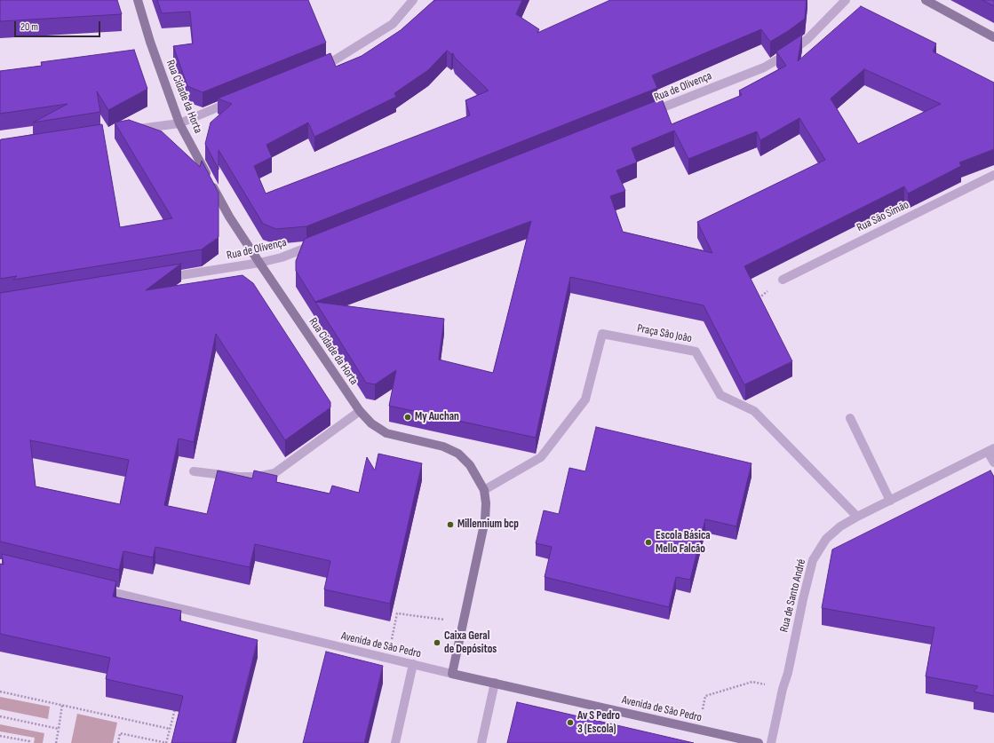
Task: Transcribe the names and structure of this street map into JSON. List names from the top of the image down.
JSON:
{
  "streets": {
    "main road": ["Rua Cidade da Horta", "Avenida de São Pedro"],
    "street": [
      "Rua de Olivença",
      "Rua São Simão",
      "Praça São João",
      "Rua de Santo André"
    ]
  },
  "crossings": [
    ["Rua de Olivença", "Rua Cidade da Horta"],
    ["Rua Cidade da Horta", "Praça São João"],
    ["Rua Cidade da Horta", "Avenida de São Pedro"],
    ["Praça São João", "Rua de Santo André"]
  ],
  "places": [
    "My Auchan",
    "Millennium bcp",
    "Escola Básica Mello Falcão",
    "Caixa Geral de Depósitos",
    "Av S Pedro 3 (Escola)"
  ],
  "scale_bar": "20 m"
}
